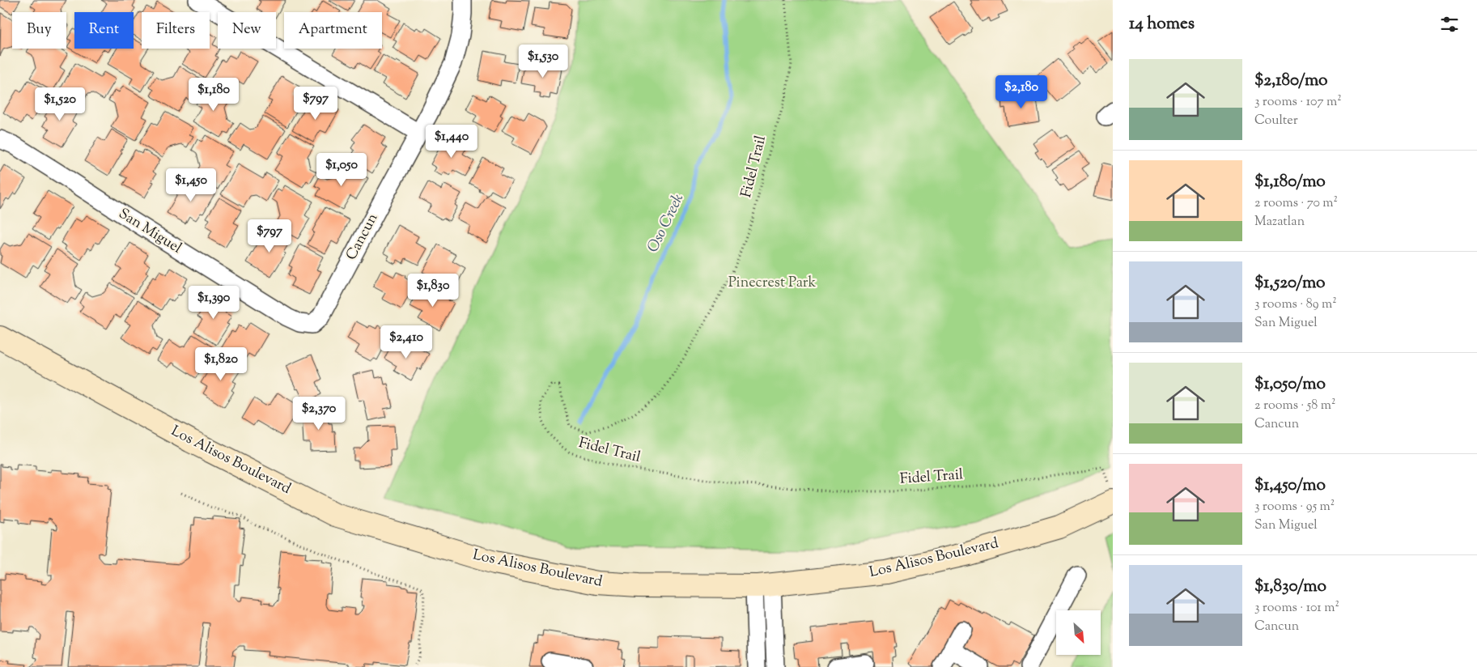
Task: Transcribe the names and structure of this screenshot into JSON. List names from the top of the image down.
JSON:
{
  "streets": {
    "main road": ["Los Alisos Boulevard"],
    "street": ["San Miguel", "Cancun"],
    "path": ["Fidel Trail"]
  },
  "crossings": [
    ["San Miguel", "Cancun"]
  ],
  "water": ["Oso Creek"],
  "parks": ["Pinecrest Park"],
  "north": "bottom right",
  "page": {
    "heading": "14 homes",
    "chip": [
      "Buy",
      "Rent",
      "Filters",
      "New",
      "Apartment"
    ],
    "price": [
      "$1,530",
      "$2,180",
      "$1,180",
      "$797",
      "$1,520",
      "$1,440",
      "$1,050",
      "$1,450",
      "$797",
      "$1,830",
      "$1,390",
      "$2,410",
      "$1,820",
      "$2,370"
    ],
    "list": [
      {
        "name": "$2,180/mo",
        "note": "3 rooms · 107 m² · Coulter"
      },
      {
        "name": "$1,180/mo",
        "note": "2 rooms · 70 m² · Mazatlan"
      },
      {
        "name": "$1,520/mo",
        "note": "3 rooms · 89 m² · San Miguel"
      },
      {
        "name": "$1,050/mo",
        "note": "2 rooms · 58 m² · Cancun"
      },
      {
        "name": "$1,450/mo",
        "note": "3 rooms · 95 m² · San Miguel"
      },
      {
        "name": "$1,830/mo",
        "note": "3 rooms · 101 m² · Cancun"
      }
    ]
  }
}
